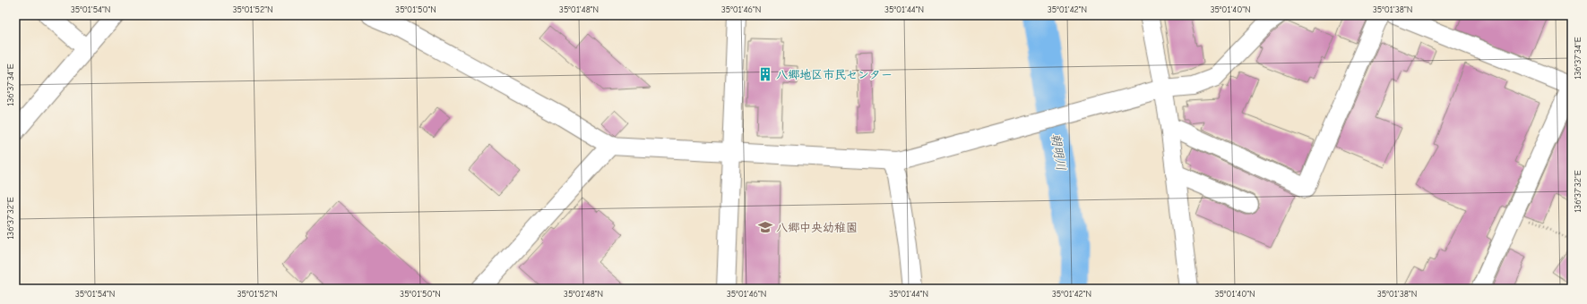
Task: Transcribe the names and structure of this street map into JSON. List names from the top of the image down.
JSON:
{
  "water": ["朝明川"],
  "places": {
    "building": ["八郷地区市民センター"],
    "school or university": ["八郷中央幼稚園"]
  },
  "coordinates": [
    "35°01'54\"N",
    "35°01'52\"N",
    "35°01'50\"N",
    "35°01'48\"N",
    "35°01'46\"N",
    "35°01'44\"N",
    "35°01'42\"N",
    "35°01'40\"N",
    "35°01'38\"N",
    "136°37'34\"E",
    "136°37'32\"E"
  ]
}
